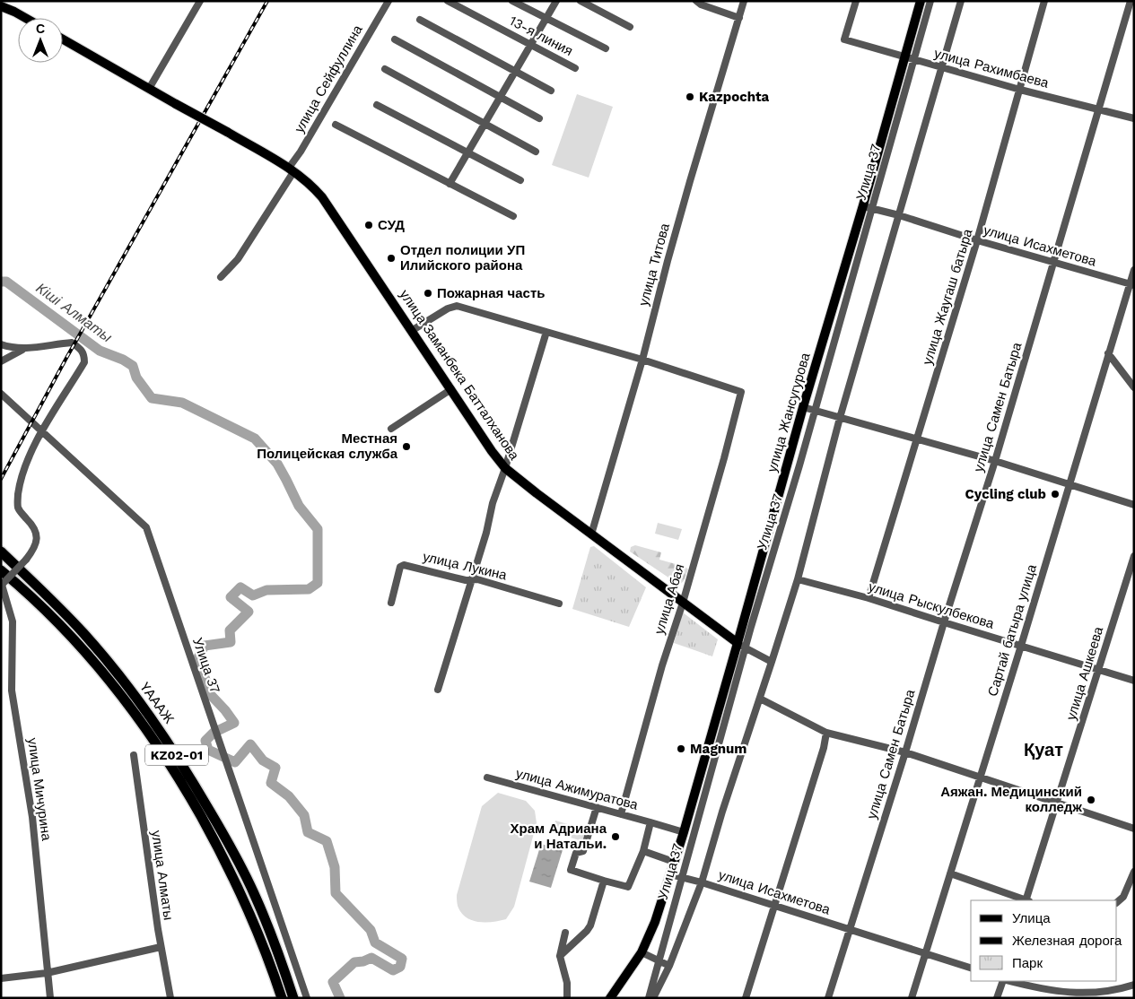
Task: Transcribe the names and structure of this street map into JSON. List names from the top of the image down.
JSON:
{
  "streets": {
    "highway": ["ҮАААЖ", "KZ02-01"],
    "main road": ["улица Заманбека Батталханова", "улица Жансугурова"],
    "street": [
      "13-я линия",
      "улица Рахимбаева",
      "улица Сейфуллина",
      "Улица 37",
      "улица Исахметова",
      "улица Титова",
      "улица Жаугаш батыра",
      "улица Самен Батыра",
      "улица Лукина",
      "улица Абая",
      "улица Рыскулбекова",
      "Сартай батыра улица",
      "улица Ашкеева",
      "улица Мичурина",
      "улица Ажимуратова",
      "улица Алматы"
    ]
  },
  "crossings": [
    ["улица Рахимбаева", "улица Исахметова"],
    ["улица Рахимбаева", "улица Жаугаш батыра"],
    ["улица Рахимбаева", "улица Самен Батыра"],
    ["улица Рахимбаева", "улица Жансугурова"],
    ["улица Сейфуллина", "улица Заманбека Батталханова"],
    ["улица Исахметова", "улица Жаугаш батыра"],
    ["улица Исахметова", "улица Самен Батыра"],
    ["улица Исахметова", "улица Жансугурова"],
    ["улица Исахметова", "улица Рыскулбекова"],
    ["улица Исахметова", "Сартай батыра улица"],
    ["улица Титова", "улица Заманбека Батталханова"],
    ["улица Титова", "улица Абая"],
    ["улица Жаугаш батыра", "улица Рыскулбекова"],
    ["улица Заманбека Батталханова", "улица Жансугурова"],
    ["улица Заманбека Батталханова", "улица Абая"],
    ["улица Самен Батыра", "улица Рыскулбекова"],
    ["улица Абая", "улица Ажимуратова"],
    ["улица Рыскулбекова", "Сартай батыра улица"],
    ["улица Рыскулбекова", "улица Ашкеева"]
  ],
  "districts": ["Қуат"],
  "water": ["Кіші Алматы"],
  "places": [
    "Kazpochta",
    "СУД",
    "Отдел полиции УП Илийского района",
    "Пожарная часть",
    "Местная Полицейская служба",
    "Cycling club",
    "Magnum",
    "Аяжан. Медицинский колледж",
    "Храм Адриана и Натальи."
  ],
  "legend": ["Улица", "Железная дорога", "Парк"],
  "north": "top"
}
